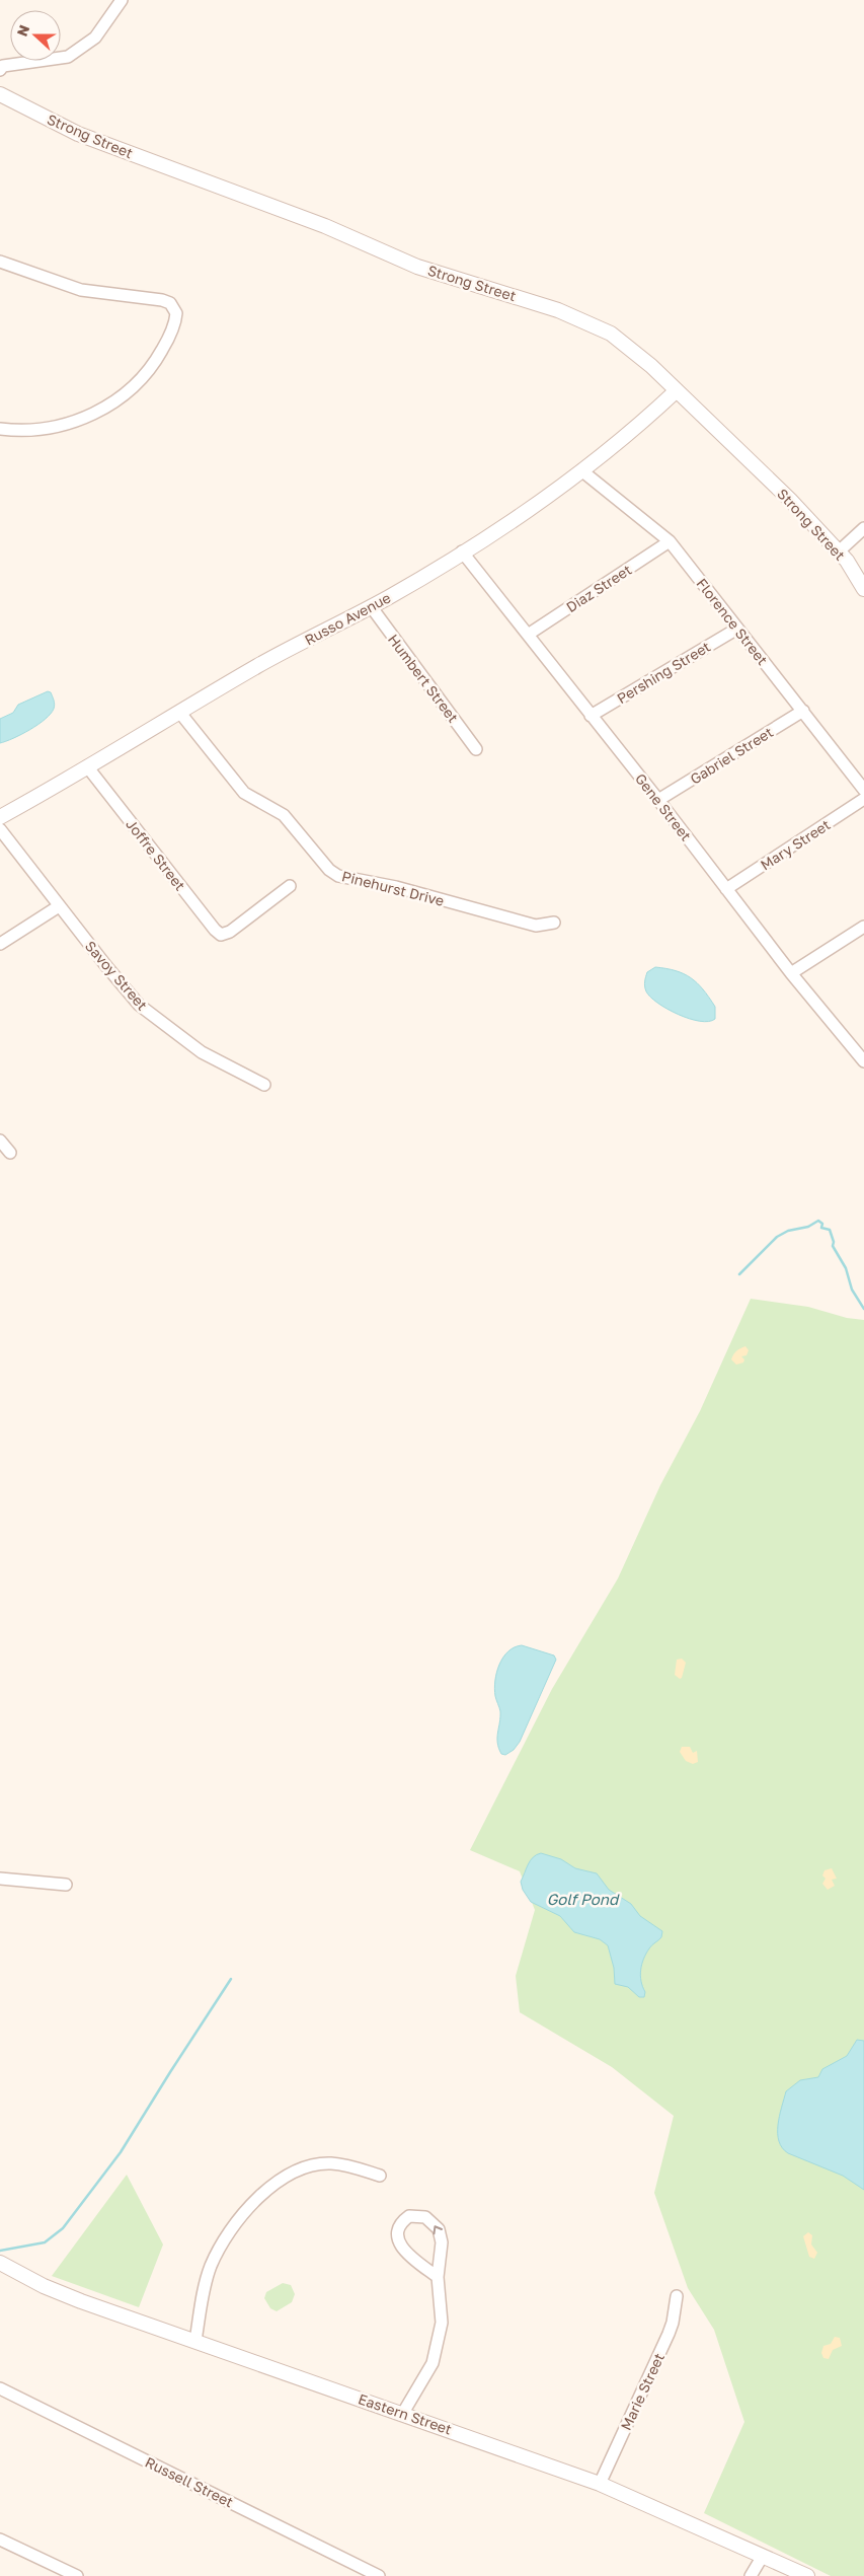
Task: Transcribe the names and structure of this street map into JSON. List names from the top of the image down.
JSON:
{
  "streets": {
    "street": [
      "Strong Street",
      "Diaz Street",
      "Russo Avenue",
      "Florence Street",
      "Pershing Street",
      "Humbert Street",
      "Gabriel Street",
      "Gene Street",
      "Mary Street",
      "Joffre Street",
      "Pinehurst Drive",
      "Savoy Street",
      "Marie Street",
      "Eastern Street",
      "Russell Street"
    ]
  },
  "crossings": [
    ["Strong Street", "Russo Avenue"],
    ["Diaz Street", "Florence Street"],
    ["Diaz Street", "Gene Street"],
    ["Russo Avenue", "Florence Street"],
    ["Russo Avenue", "Humbert Street"],
    ["Russo Avenue", "Gene Street"],
    ["Russo Avenue", "Joffre Street"],
    ["Russo Avenue", "Pinehurst Drive"],
    ["Florence Street", "Pershing Street"],
    ["Florence Street", "Gabriel Street"],
    ["Pershing Street", "Gene Street"],
    ["Gabriel Street", "Gene Street"],
    ["Gene Street", "Mary Street"],
    ["Marie Street", "Eastern Street"]
  ],
  "water": ["Golf Pond"],
  "north": "left"
}
